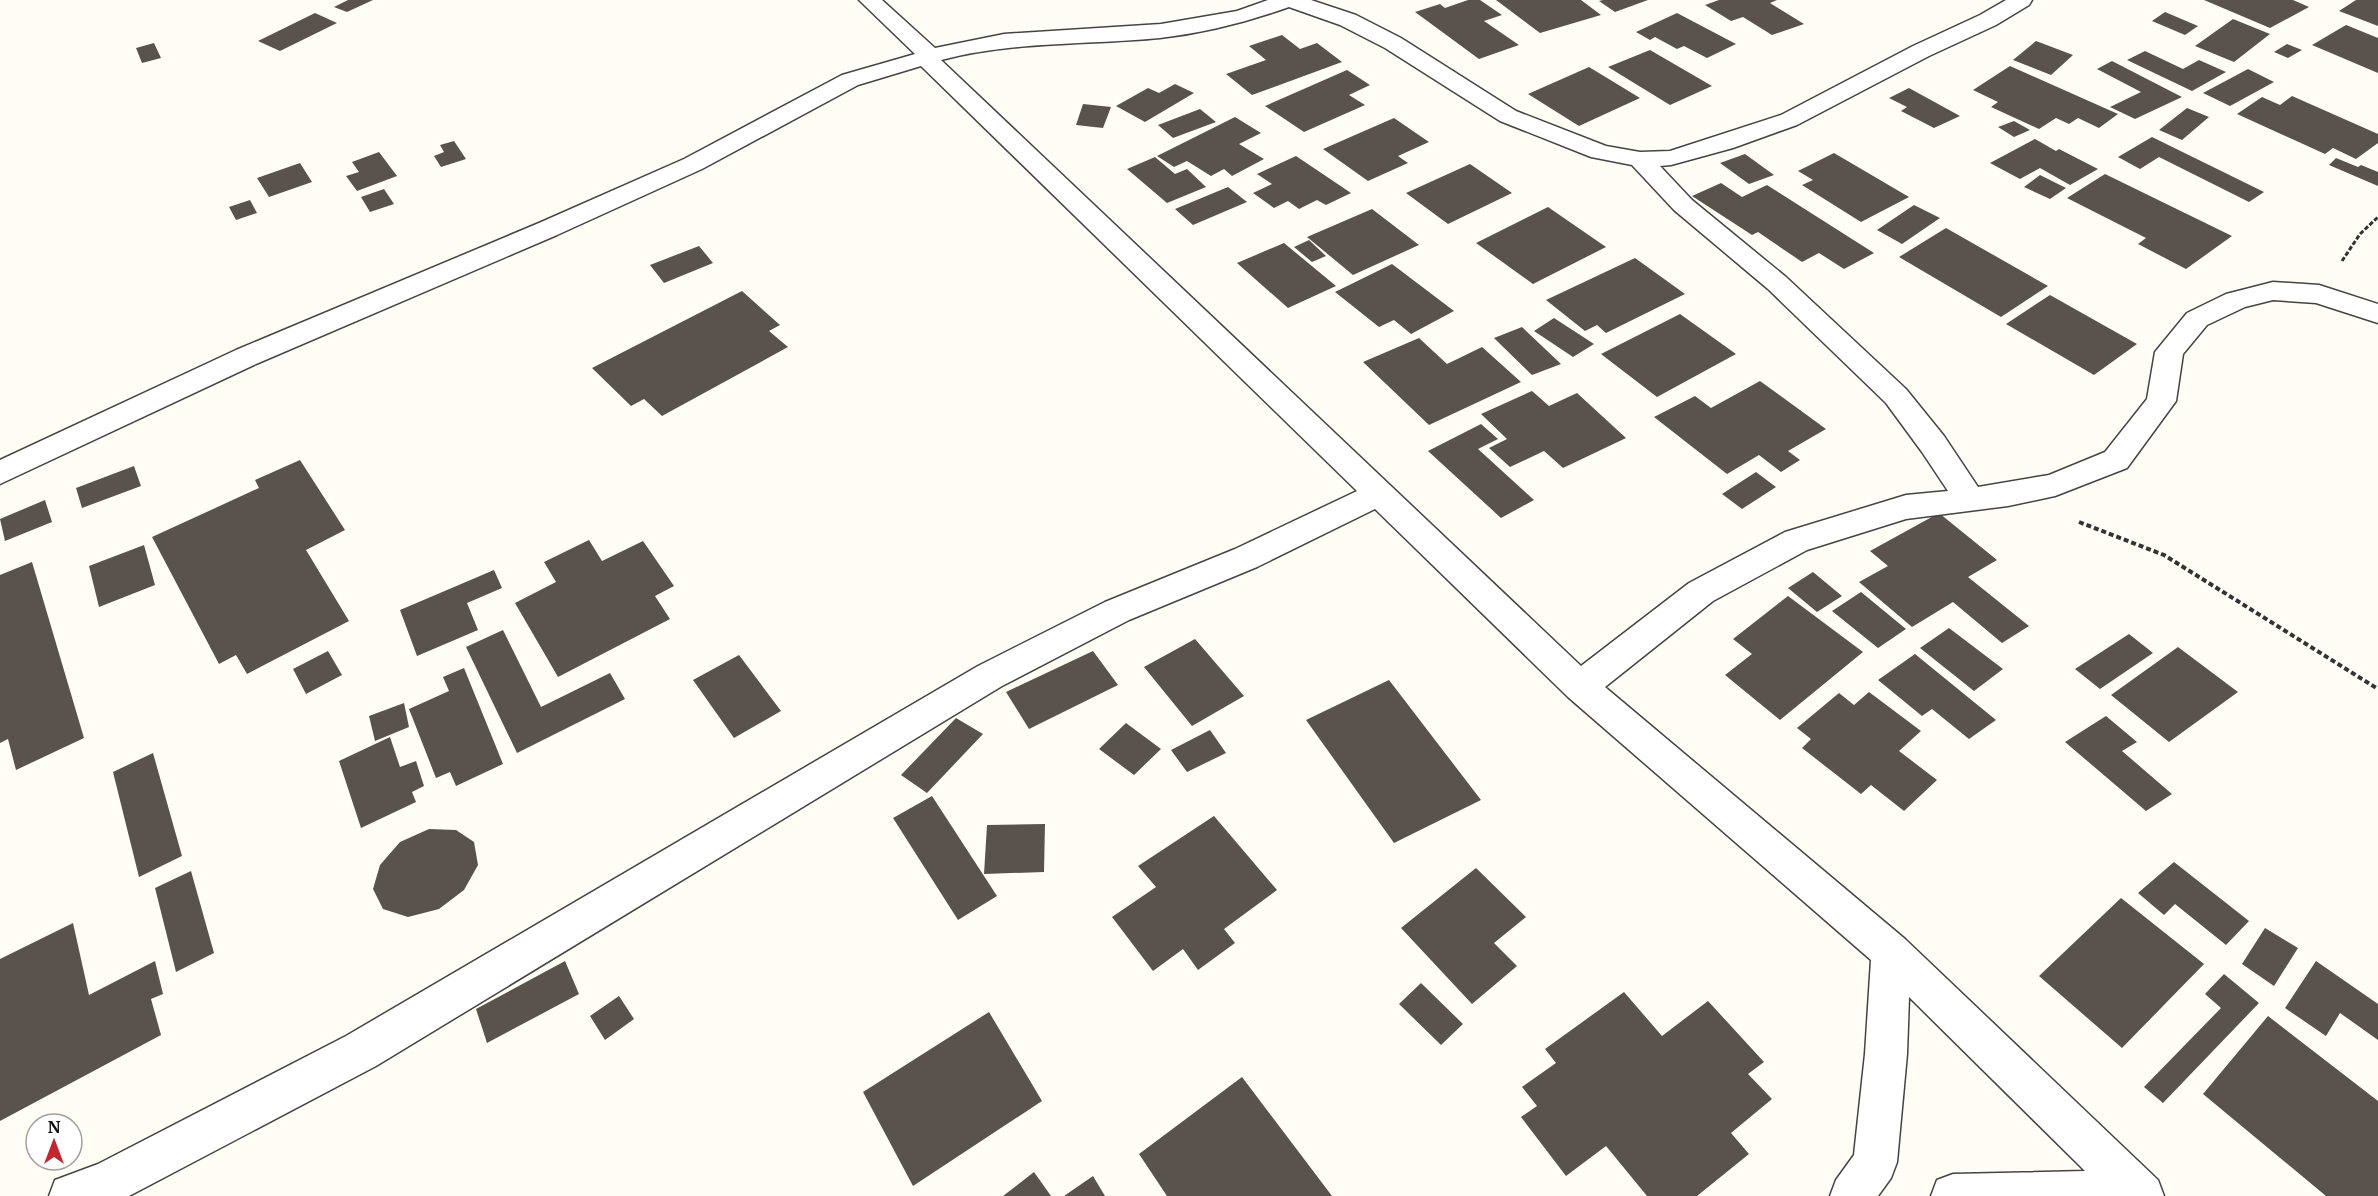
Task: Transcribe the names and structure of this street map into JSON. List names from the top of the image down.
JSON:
{
  "north": "top"
}
